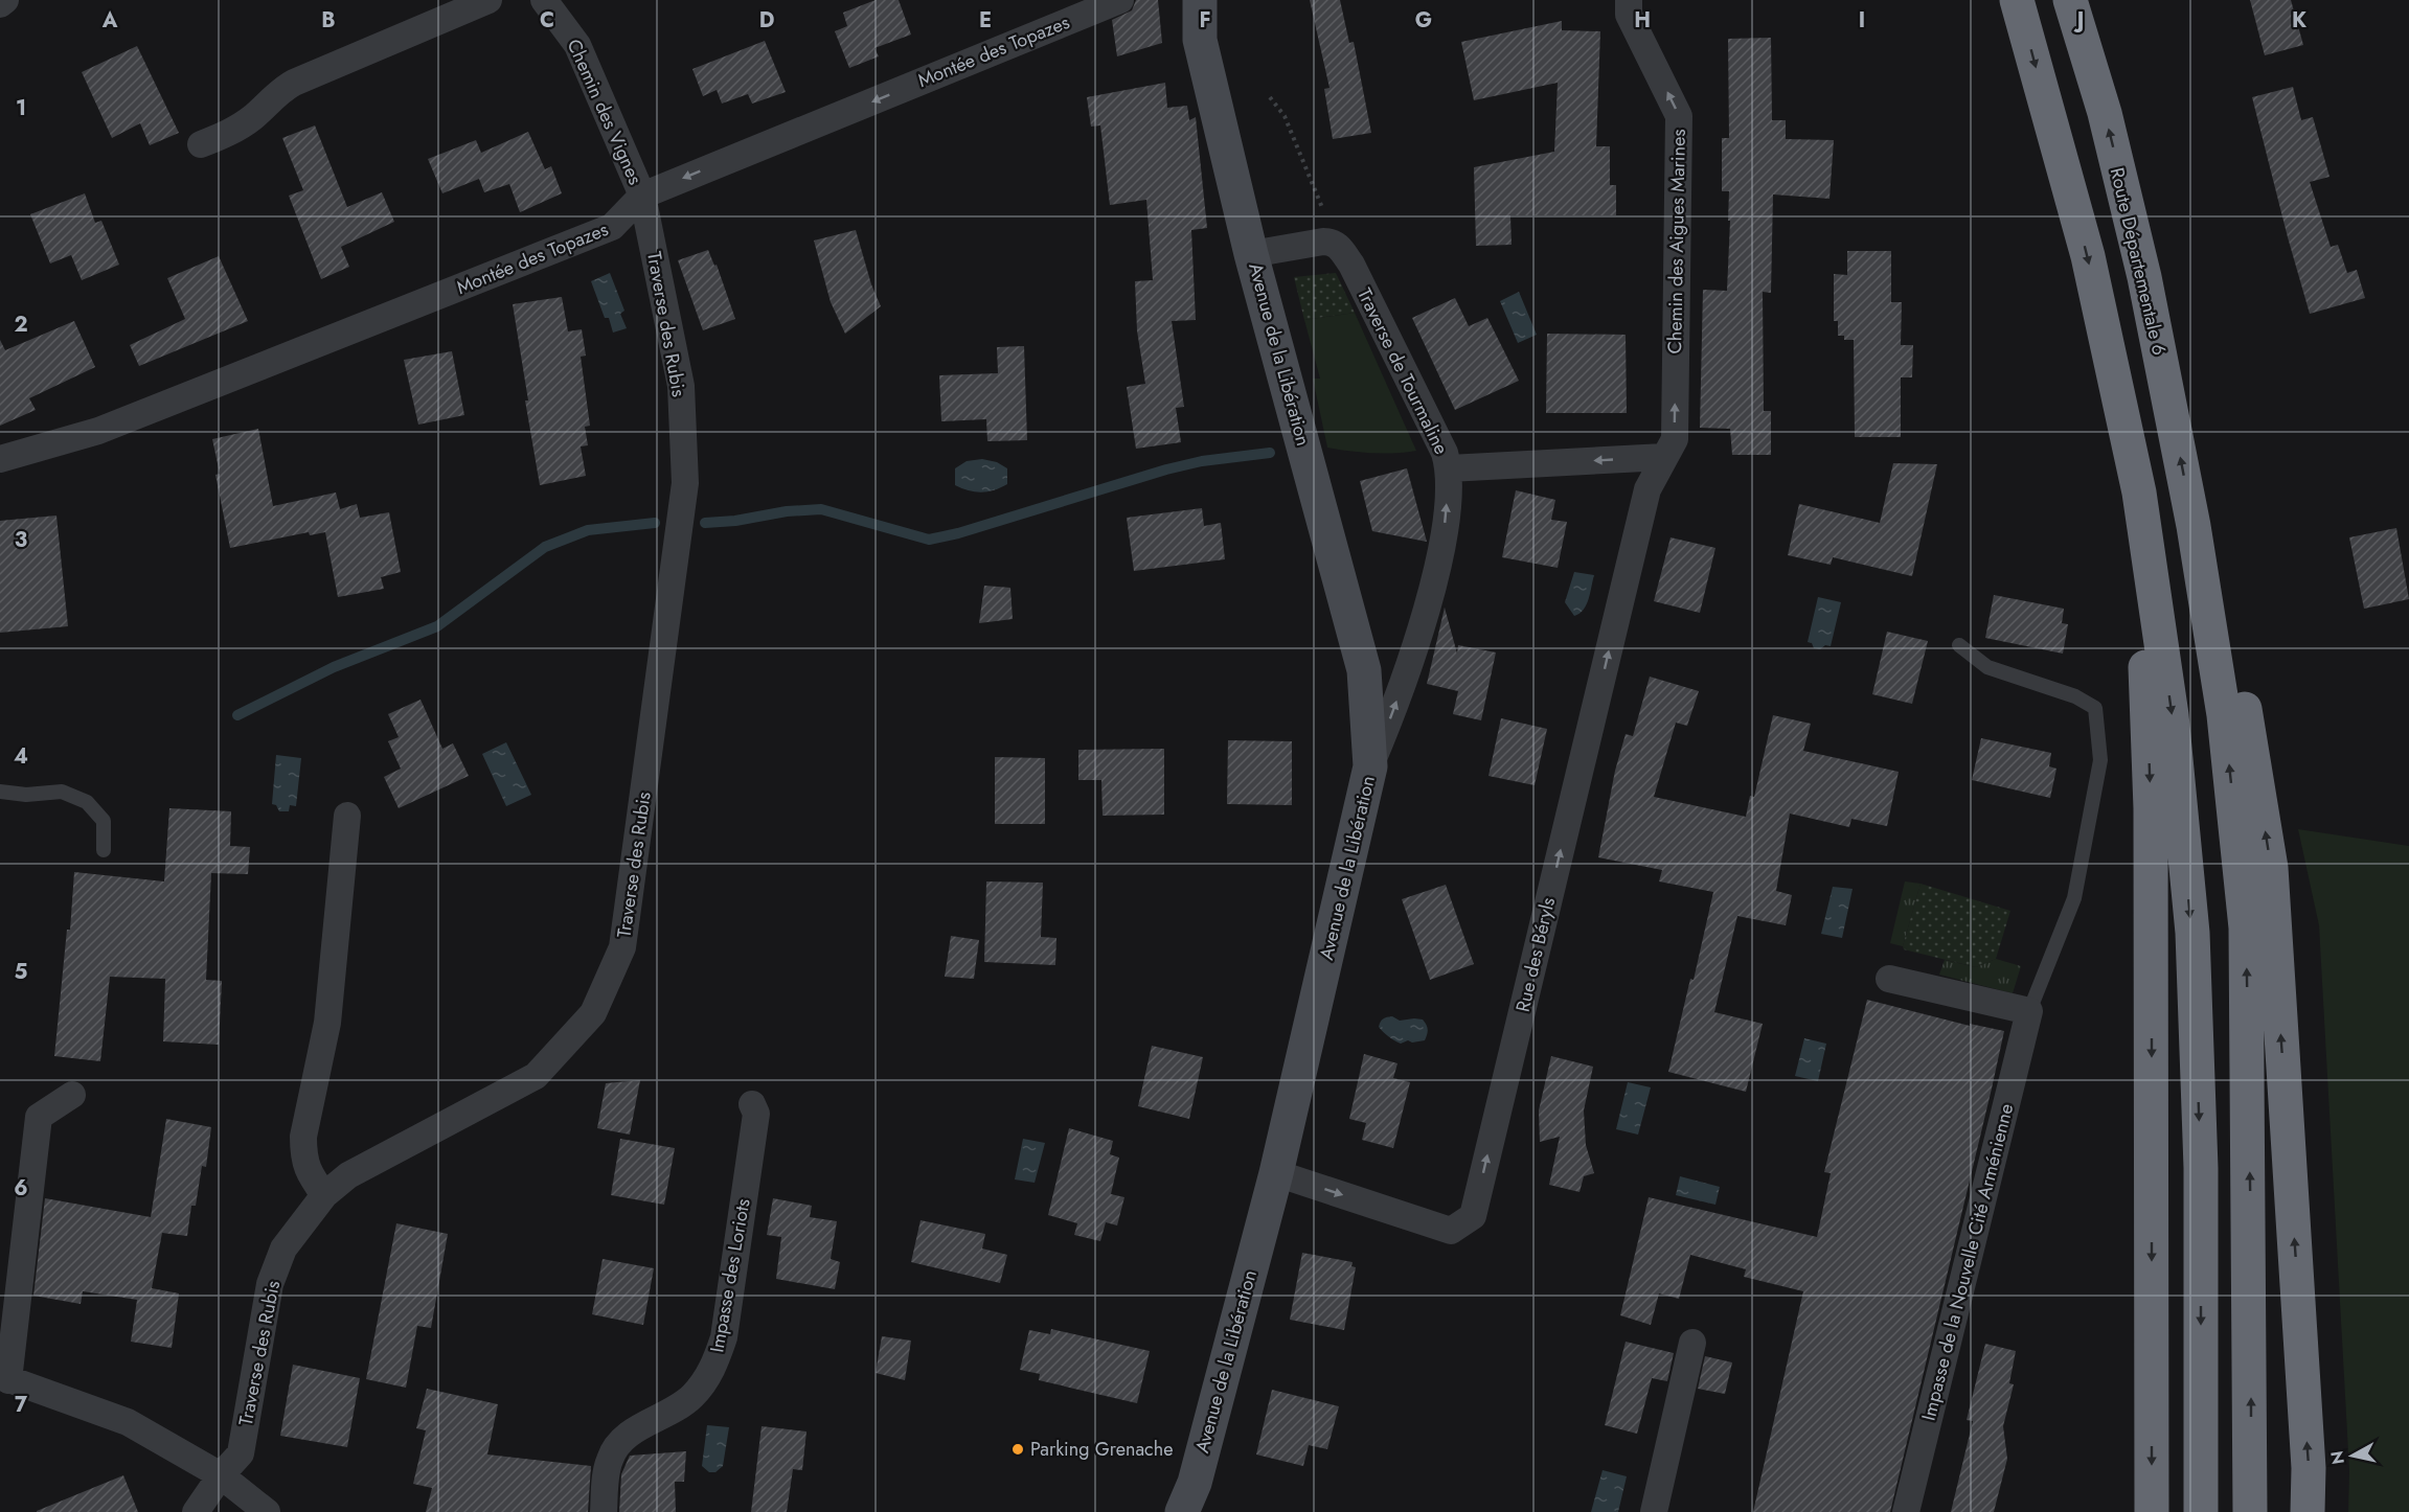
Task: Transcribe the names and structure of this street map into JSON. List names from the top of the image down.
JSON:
{
  "streets": {
    "highway": ["Route Départementale 6"],
    "street": [
      "Montée des Topazes",
      "Chemin des Vignes",
      "Chemin des Aigues Marines",
      "Traverse des Rubis",
      "Avenue de la Libération",
      "Traverse de Tourmaline",
      "Rue des Béryls",
      "Impasse de la Nouvelle Cité Arménienne",
      "Impasse des Loriots"
    ]
  },
  "crossings": [
    ["Montée des Topazes", "Chemin des Vignes"],
    ["Montée des Topazes", "Traverse des Rubis"],
    ["Chemin des Vignes", "Traverse des Rubis"],
    ["Chemin des Aigues Marines", "Rue des Béryls"],
    ["Avenue de la Libération", "Traverse de Tourmaline"],
    ["Avenue de la Libération", "Rue des Béryls"]
  ],
  "one_way": [
    "Montée des Topazes",
    "Chemin des Aigues Marines",
    "Traverse de Tourmaline",
    "Rue des Béryls"
  ],
  "places": ["Parking Grenache"],
  "north": "left",
  "grid": {
    "columns": [
      "A",
      "B",
      "C",
      "D",
      "E",
      "F",
      "G",
      "H",
      "I",
      "J",
      "K"
    ],
    "rows": [
      "1",
      "2",
      "3",
      "4",
      "5",
      "6",
      "7"
    ]
  }
}
